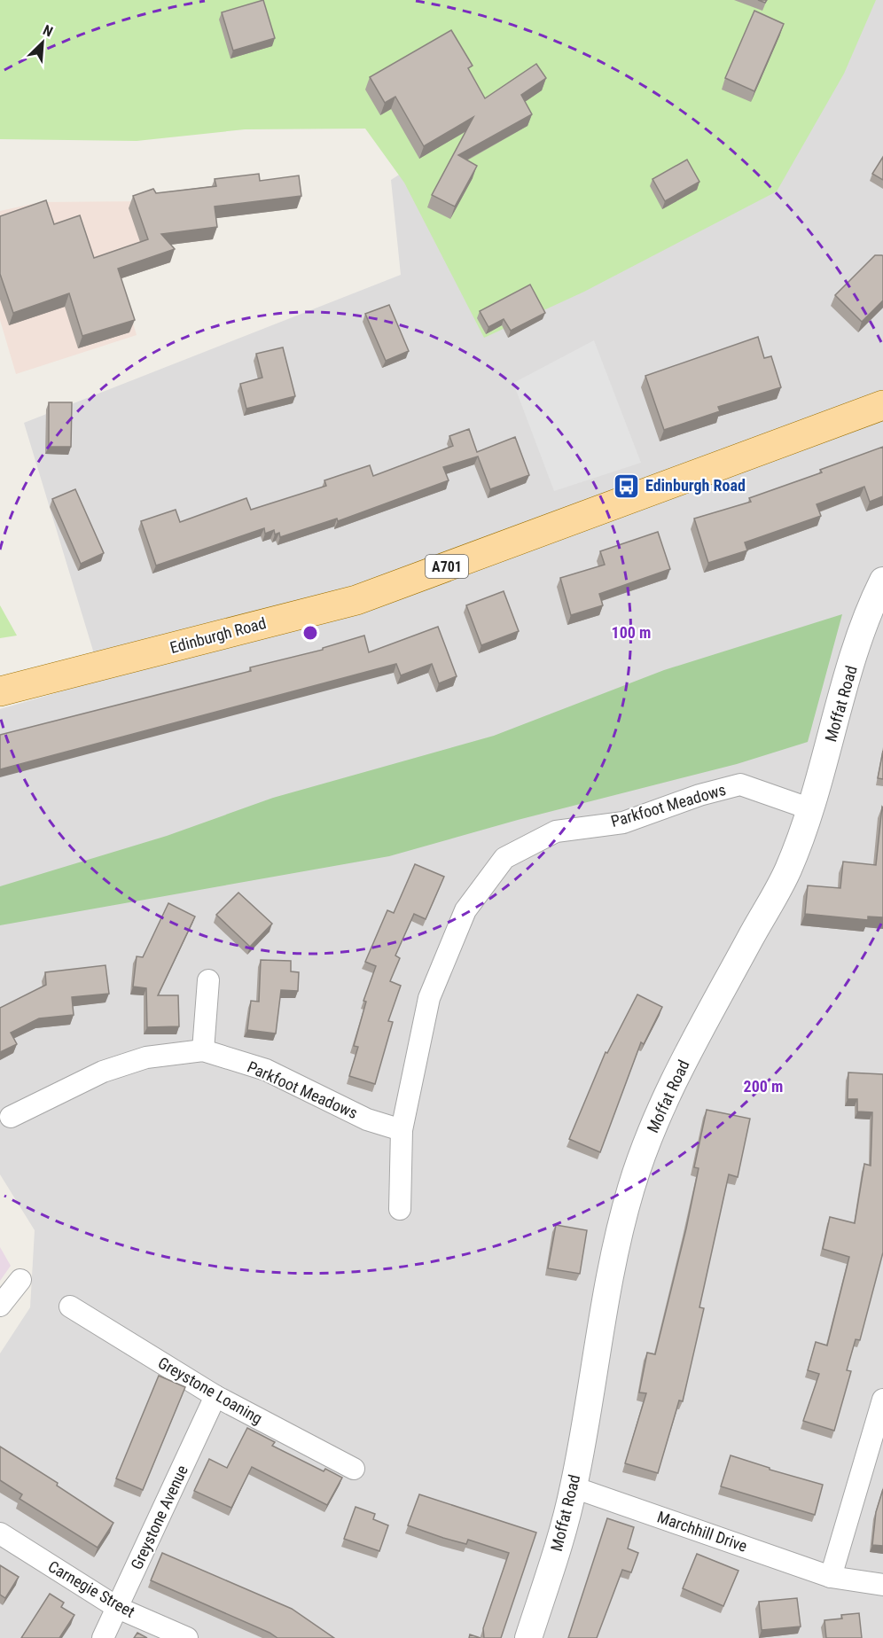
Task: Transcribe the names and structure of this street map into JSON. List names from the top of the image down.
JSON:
{
  "streets": {
    "main road": ["A701", "Edinburgh Road"],
    "street": [
      "Moffat Road",
      "Parkfoot Meadows",
      "Greystone Loaning",
      "Greystone Avenue",
      "Marchhill Drive",
      "Carnegie Street"
    ]
  },
  "crossings": [
    ["Moffat Road", "Parkfoot Meadows"],
    ["Moffat Road", "Marchhill Drive"],
    ["Greystone Loaning", "Greystone Avenue"],
    ["Greystone Avenue", "Carnegie Street"]
  ],
  "places": {
    "bus stop": ["Edinburgh Road"]
  },
  "north": "top right",
  "rings": ["100 m", "200 m"]
}
